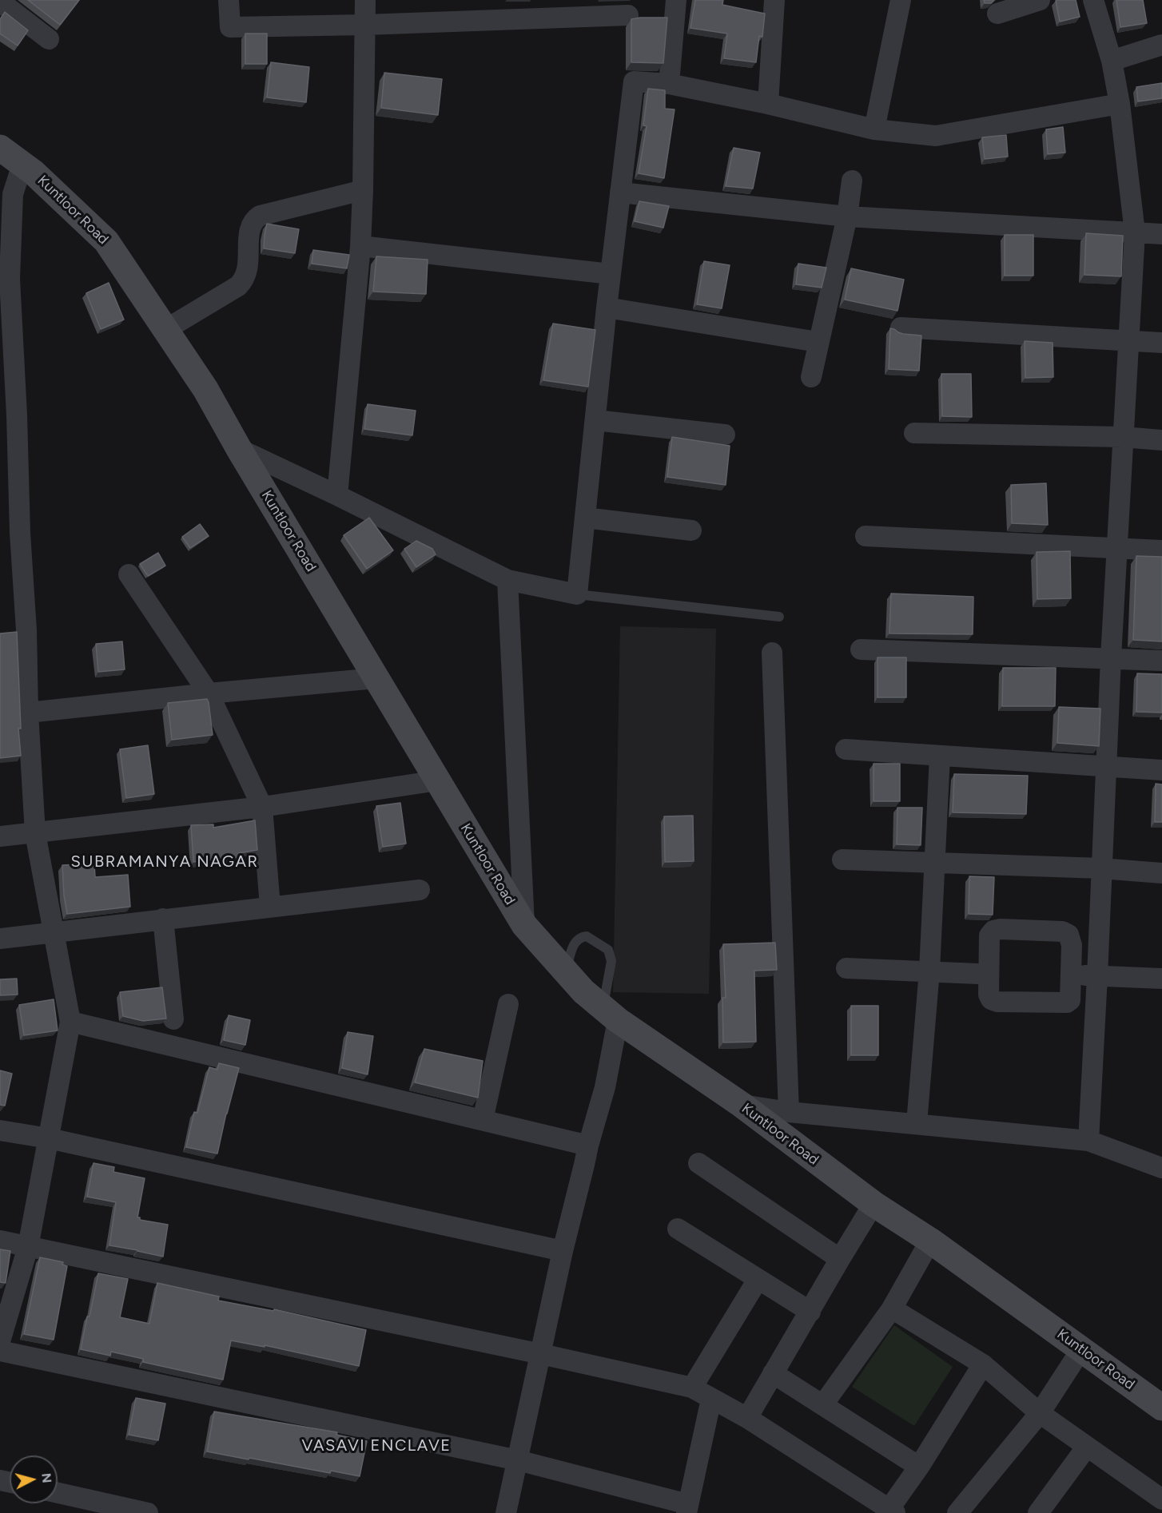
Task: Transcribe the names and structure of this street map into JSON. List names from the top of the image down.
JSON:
{
  "streets": {
    "street": ["Kuntloor Road"]
  },
  "districts": ["SUBRAMANYA NAGAR", "VASAVI ENCLAVE"],
  "north": "right"
}
